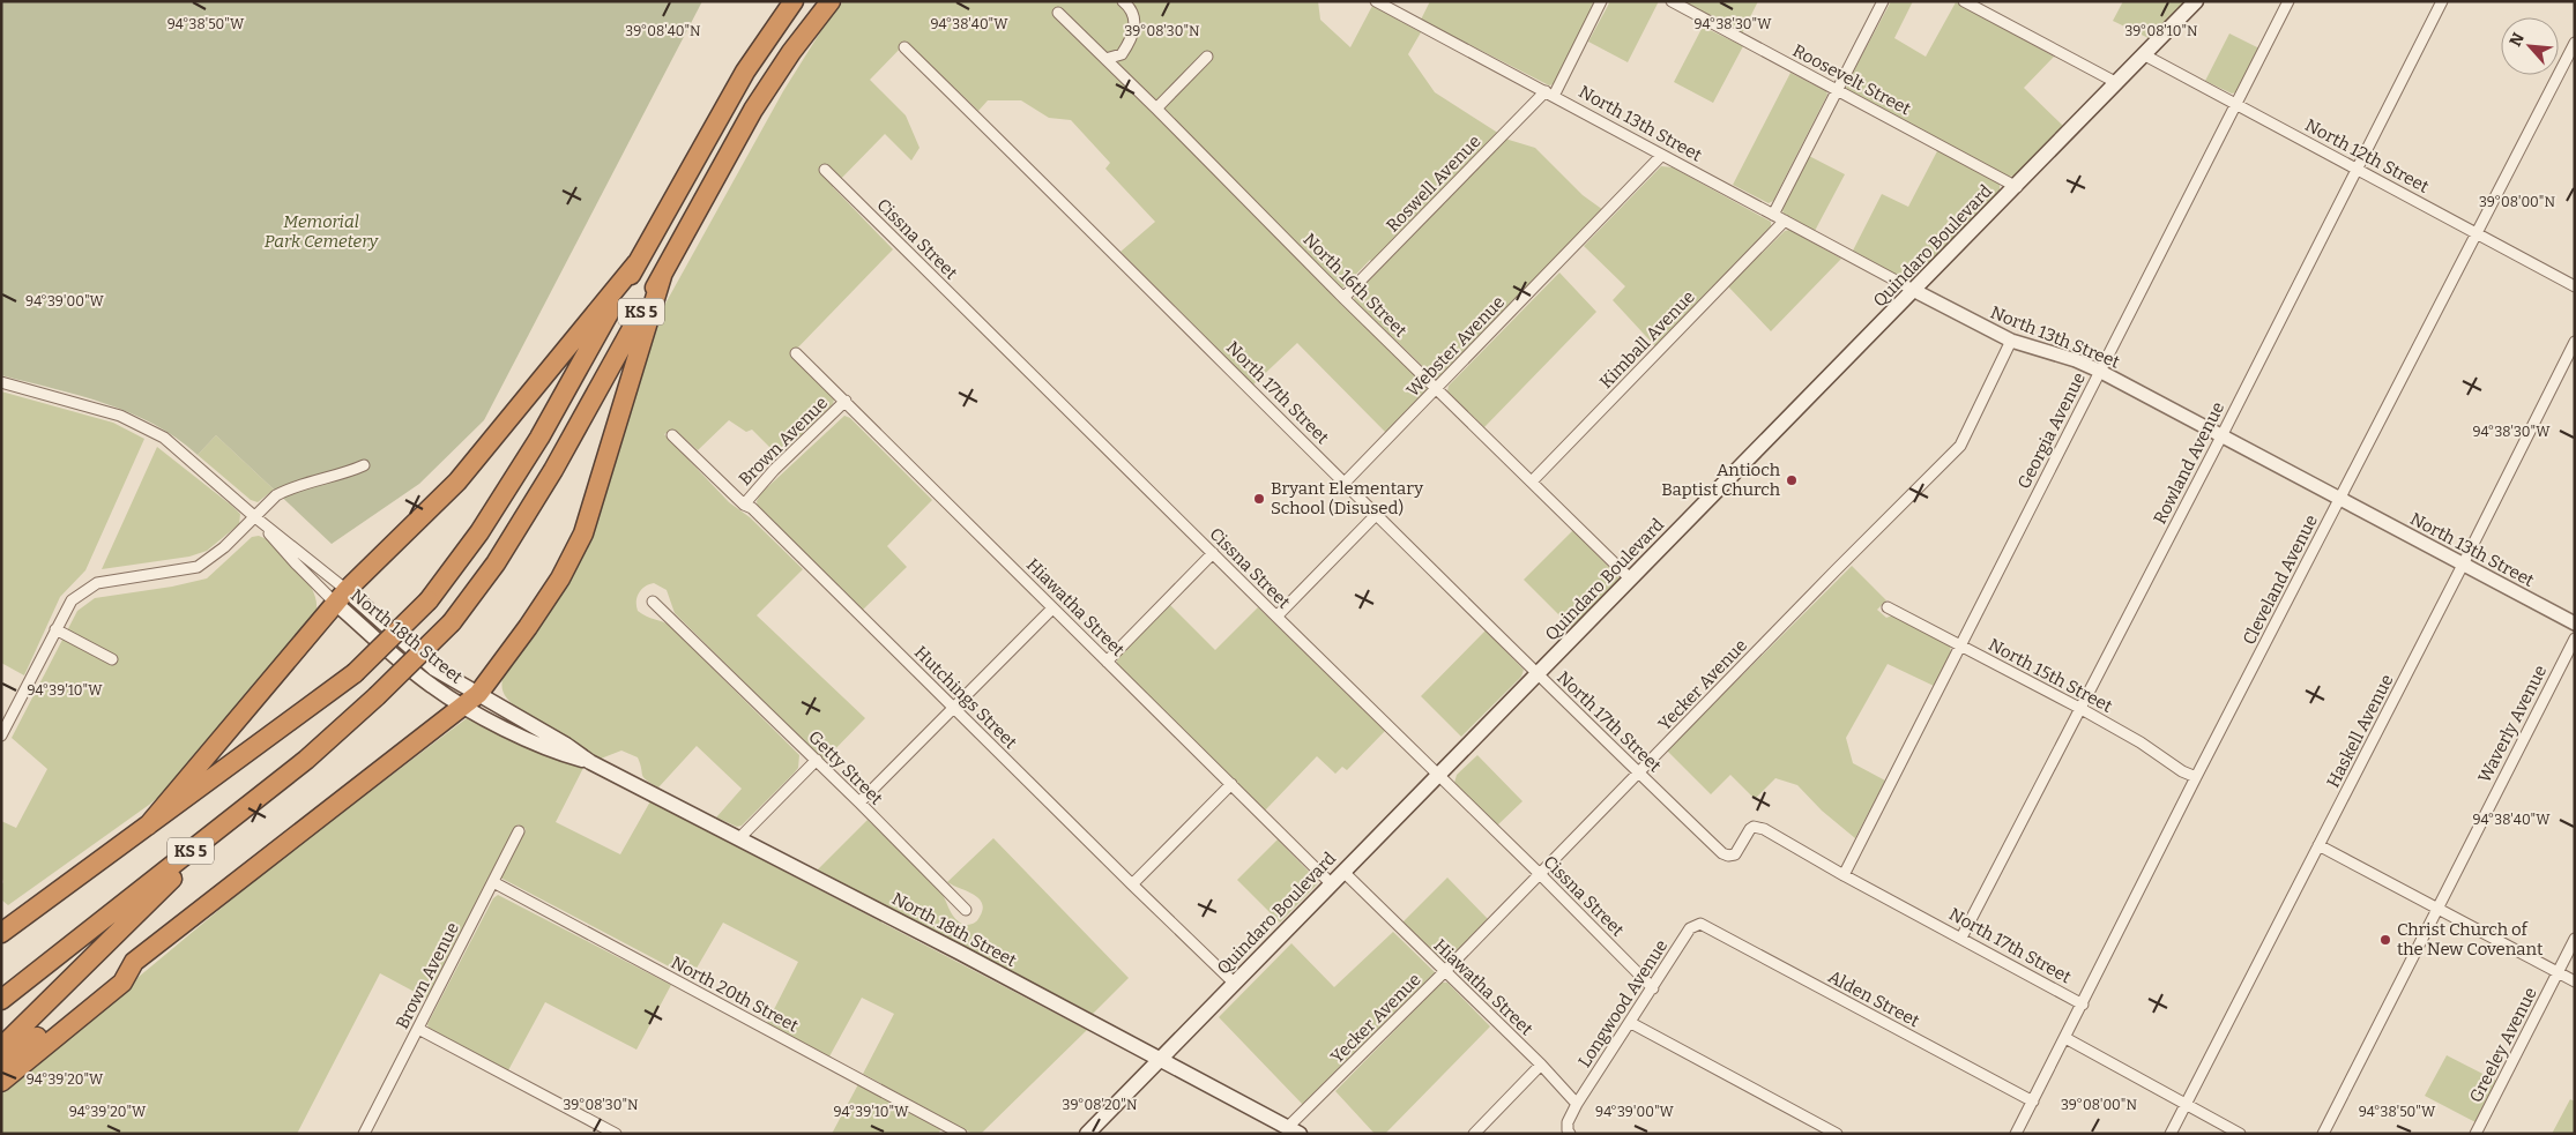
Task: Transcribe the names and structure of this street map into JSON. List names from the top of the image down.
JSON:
{
  "streets": {
    "highway": ["KS 5"],
    "main road": ["Quindaro Boulevard", "North 18th Street"],
    "street": [
      "Roosevelt Street",
      "North 13th Street",
      "North 12th Street",
      "Roswell Avenue",
      "Cissna Street",
      "North 16th Street",
      "Kimball Avenue",
      "Webster Avenue",
      "North 17th Street",
      "Georgia Avenue",
      "Brown Avenue",
      "Rowland Avenue",
      "Cleveland Avenue",
      "Hiawatha Street",
      "North 15th Street",
      "Yecker Avenue",
      "Hutchings Street",
      "Waverly Avenue",
      "Haskell Avenue",
      "Getty Street",
      "North 20th Street",
      "Alden Street",
      "Longwood Avenue",
      "Greeley Avenue"
    ]
  },
  "crossings": [
    ["Roosevelt Street", "Quindaro Boulevard"],
    ["North 13th Street", "Roswell Avenue"],
    ["North 13th Street", "Quindaro Boulevard"],
    ["North 13th Street", "Kimball Avenue"],
    ["North 13th Street", "Webster Avenue"],
    ["North 13th Street", "Georgia Avenue"],
    ["North 13th Street", "Rowland Avenue"],
    ["North 13th Street", "Cleveland Avenue"],
    ["North 13th Street", "Yecker Avenue"],
    ["North 13th Street", "Haskell Avenue"],
    ["North 12th Street", "Quindaro Boulevard"],
    ["North 12th Street", "Georgia Avenue"],
    ["North 12th Street", "Rowland Avenue"],
    ["North 12th Street", "Cleveland Avenue"],
    ["Roswell Avenue", "North 16th Street"],
    ["Cissna Street", "Quindaro Boulevard"],
    ["Cissna Street", "Yecker Avenue"],
    ["Cissna Street", "Longwood Avenue"],
    ["Quindaro Boulevard", "North 16th Street"],
    ["Quindaro Boulevard", "North 17th Street"],
    ["Quindaro Boulevard", "Hiawatha Street"],
    ["Quindaro Boulevard", "North 18th Street"],
    ["Quindaro Boulevard", "Hutchings Street"],
    ["North 16th Street", "Kimball Avenue"],
    ["North 16th Street", "Webster Avenue"],
    ["Webster Avenue", "North 17th Street"],
    ["North 17th Street", "Georgia Avenue"],
    ["North 17th Street", "Rowland Avenue"],
    ["North 17th Street", "Cleveland Avenue"],
    ["North 17th Street", "Yecker Avenue"],
    ["Georgia Avenue", "North 15th Street"],
    ["Brown Avenue", "Hiawatha Street"],
    ["Brown Avenue", "Hutchings Street"],
    ["Brown Avenue", "North 20th Street"],
    ["Rowland Avenue", "North 15th Street"],
    ["Cleveland Avenue", "North 15th Street"],
    ["Cleveland Avenue", "Alden Street"],
    ["Hiawatha Street", "Yecker Avenue"],
    ["Hiawatha Street", "Longwood Avenue"],
    ["North 18th Street", "Yecker Avenue"],
    ["Alden Street", "Longwood Avenue"]
  ],
  "parks": ["Memorial Park Cemetery"],
  "places": ["Antioch Baptist Church", "Bryant Elementary School (Disused)", "Christ Church of the New Covenant"],
  "north": "top left",
  "coordinates": [
    "94°38'50\"W",
    "94°38'40\"W",
    "94°38'30\"W",
    "39°08'40\"N",
    "39°08'30\"N",
    "39°08'10\"N",
    "39°08'00\"N",
    "94°39'00\"W",
    "94°39'10\"W",
    "94°39'20\"W",
    "39°08'20\"N"
  ]
}
